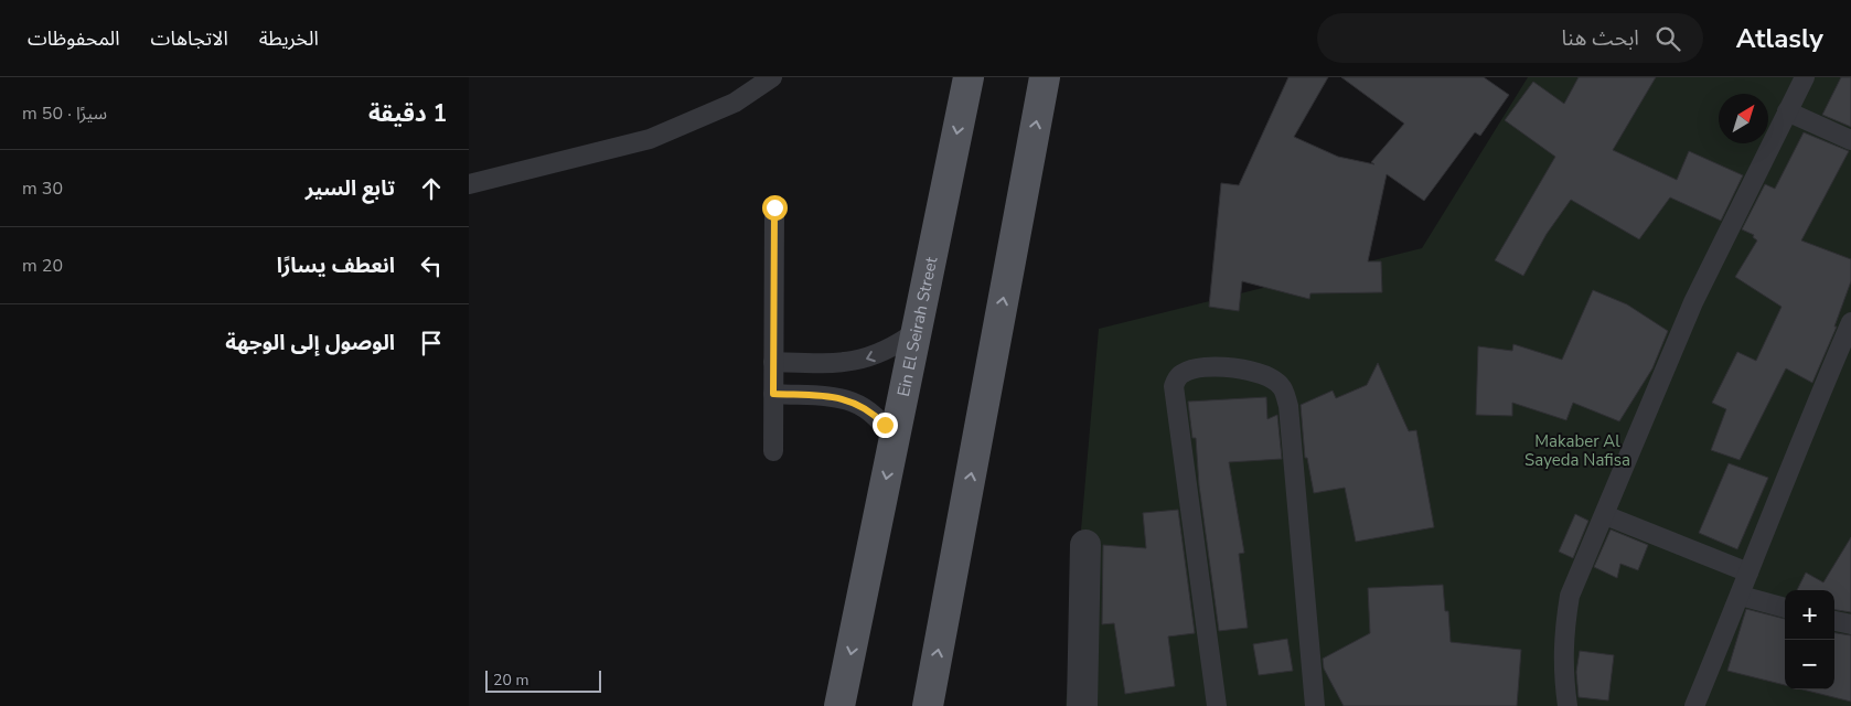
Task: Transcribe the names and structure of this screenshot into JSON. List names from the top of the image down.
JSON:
{
  "streets": {
    "main road": ["Ein El Seirah Street"]
  },
  "parks": ["Makaber Al Sayeda Nafisa"],
  "scale_bar": "20 m",
  "north": "top right",
  "page": {
    "header": "Atlasly",
    "search": "ابحث هنا",
    "nav": ["الخريطة", "الاتجاهات", "المحفوظات"],
    "heading": ["1 دقيقة", "سيرًا · 50 m"],
    "list": [
      ["تابع السير", "30 m"],
      ["انعطف يسارًا", "20 m"],
      "الوصول إلى الوجهة"
    ],
    "map_buttons": ["+", "−"],
    "scale": "20 m"
  }
}
